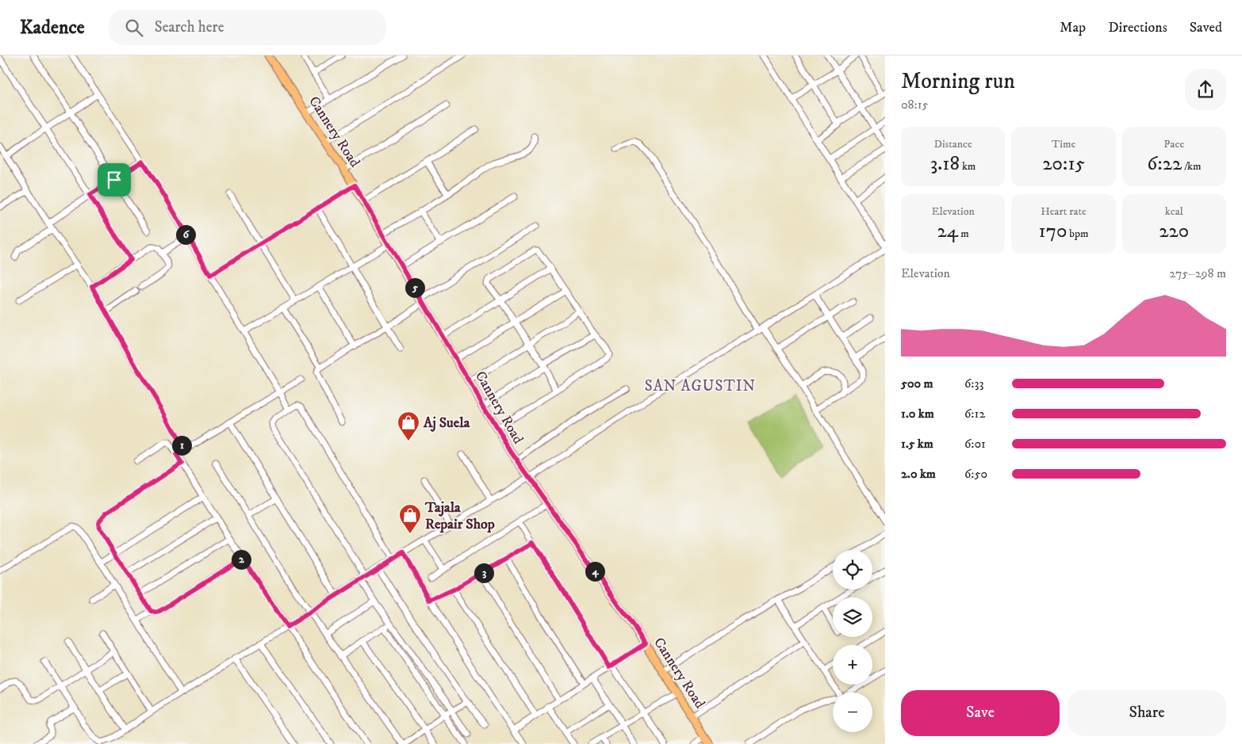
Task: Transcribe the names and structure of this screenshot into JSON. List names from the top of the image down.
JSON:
{
  "streets": {
    "main road": ["Cannery Road"]
  },
  "districts": ["SAN AGUSTIN"],
  "places": {
    "shop": ["Aj Suela", "Tajala Repair Shop"]
  },
  "page": {
    "header": "Kadence",
    "search": "Search here",
    "nav": ["Map", "Directions", "Saved"],
    "heading": ["Morning run", "08:15"],
    "stats": [
      ["Distance", "3.18 km"],
      ["Time", "20:15"],
      ["Pace", "6:22 /km"],
      ["Elevation", "24 m"],
      ["Heart rate", "170 bpm"],
      ["kcal", "220"]
    ],
    "pins": [
      "6",
      "5",
      "1",
      "2",
      "4",
      "3"
    ],
    "chart": ["Elevation", "275–298 m"],
    "list": [
      {
        "name": "500 m",
        "note": "6:33"
      },
      {
        "name": "1.0 km",
        "note": "6:12"
      },
      {
        "name": "1.5 km",
        "note": "6:01"
      },
      {
        "name": "2.0 km",
        "note": "6:50"
      }
    ],
    "map_buttons": ["+", "−"],
    "buttons": ["Save", "Share"]
  }
}
